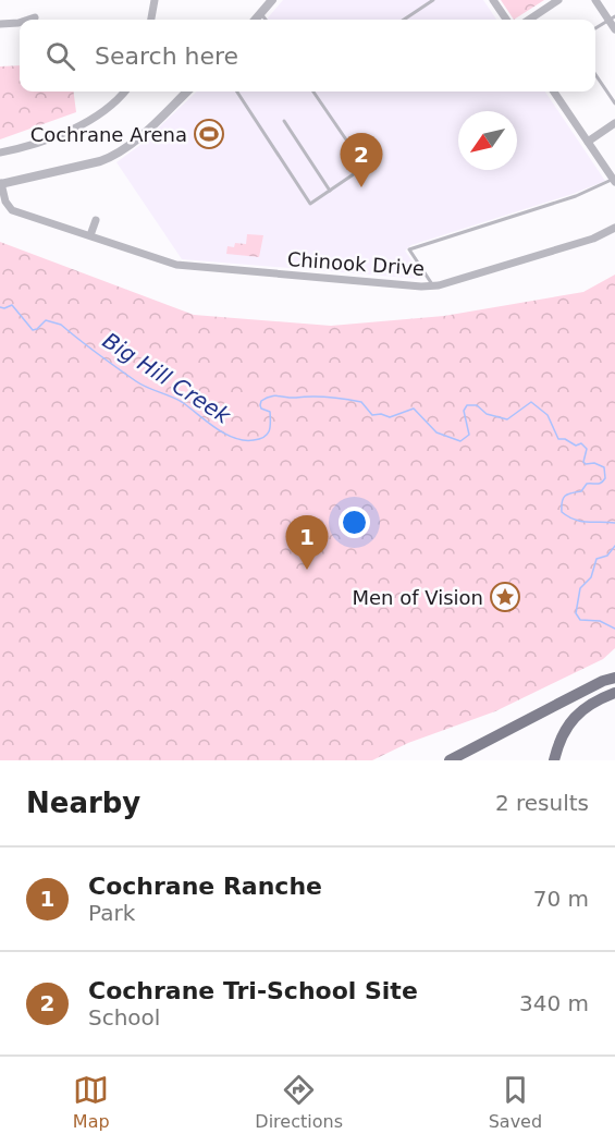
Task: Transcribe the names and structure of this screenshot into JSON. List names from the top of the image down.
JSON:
{
  "streets": {
    "street": ["Chinook Drive"]
  },
  "water": ["Big Hill Creek"],
  "places": {
    "sports": ["Cochrane Arena"],
    "place": ["Men of Vision"]
  },
  "north": "bottom left",
  "page": {
    "search": "Search here",
    "pins": ["2", "1"],
    "heading": ["Nearby", "2 results"],
    "list": [
      {
        "mark": "1",
        "name": "Cochrane Ranche",
        "note": "Park",
        "value": "70 m"
      },
      {
        "mark": "2",
        "name": "Cochrane Tri-School Site",
        "note": "School",
        "value": "340 m"
      }
    ],
    "nav": ["Map", "Directions", "Saved"]
  }
}
